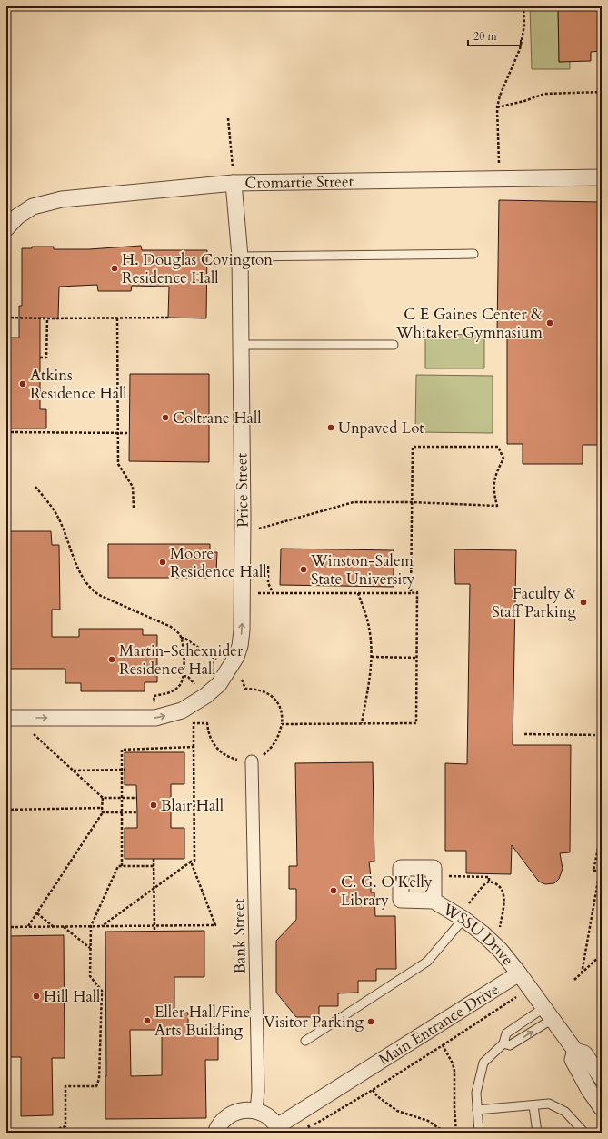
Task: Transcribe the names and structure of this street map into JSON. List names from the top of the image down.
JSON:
{
  "streets": {
    "street": [
      "Cromartie Street",
      "Price Street",
      "Bank Street",
      "WSSU Drive",
      "Main Entrance Drive"
    ]
  },
  "crossings": [
    ["Cromartie Street", "Price Street"],
    ["WSSU Drive", "Main Entrance Drive"]
  ],
  "places": [
    "H. Douglas Covington Residence Hall",
    "C E Gaines Center & Whitaker Gymnasium",
    "Atkins Residence Hall",
    "Coltrane Hall",
    "Unpaved Lot",
    "Moore Residence Hall",
    "Winston-Salem State University",
    "Faculty & Staff Parking",
    "Martin-Schexnider Residence Hall",
    "Blair Hall",
    "C. G. O'Kelly Library",
    "Hill Hall",
    "Eller Hall/Fine Arts Building",
    "Visitor Parking"
  ],
  "scale_bar": "20 m"
}
